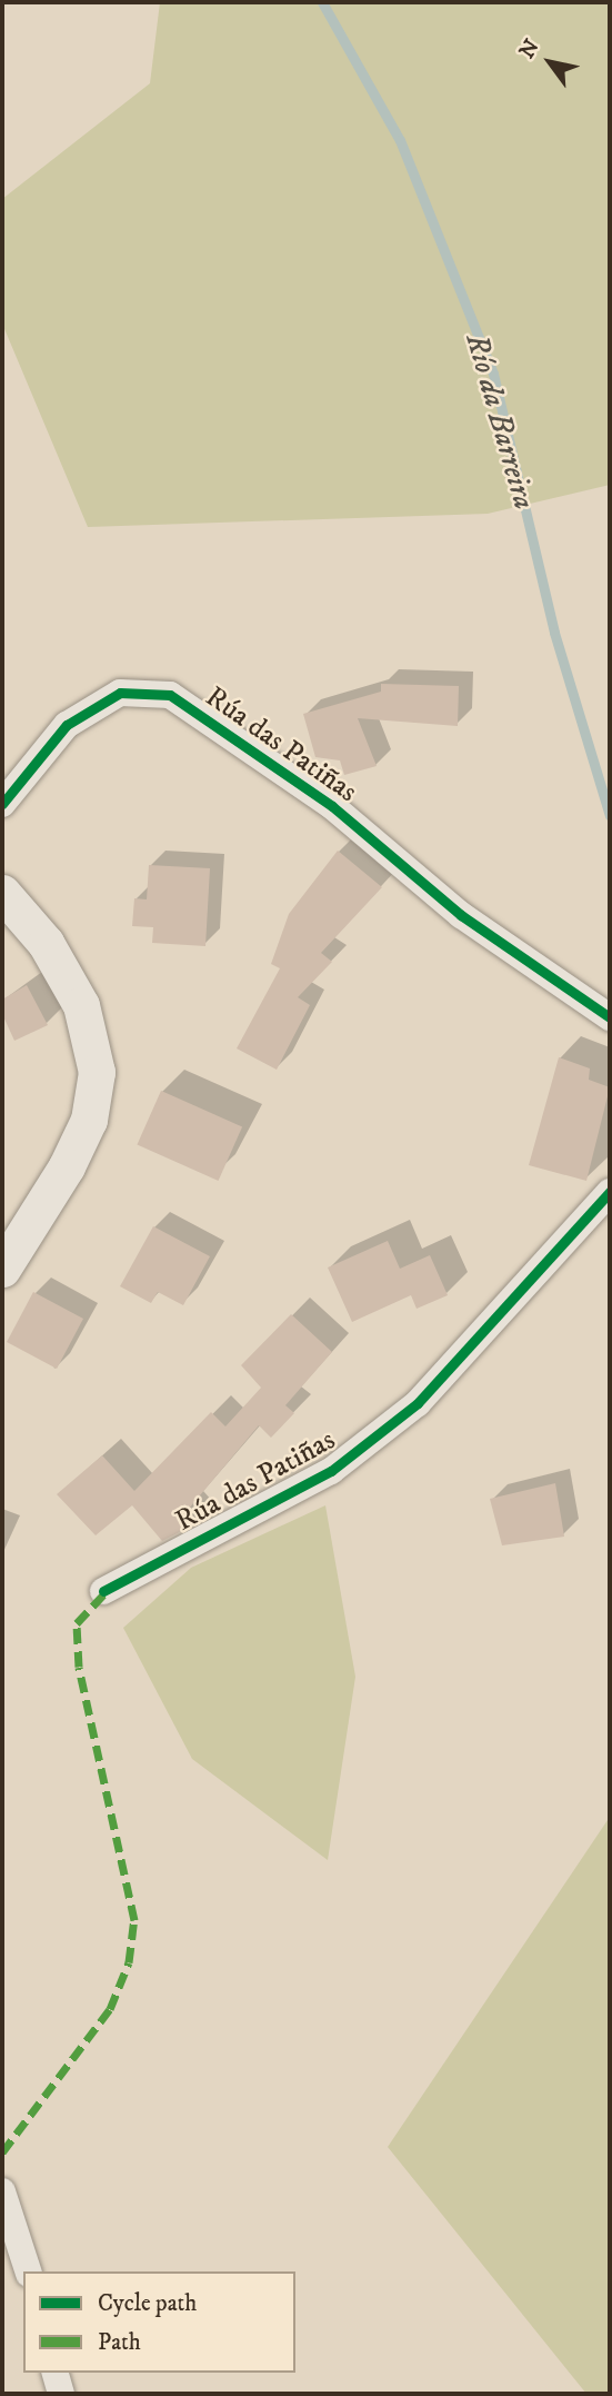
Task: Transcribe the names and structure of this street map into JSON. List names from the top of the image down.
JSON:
{
  "streets": {
    "street": ["Rúa das Patiñas"]
  },
  "water": ["Río da Barreira"],
  "legend": ["Cycle path", "Path"],
  "north": "top left"
}
